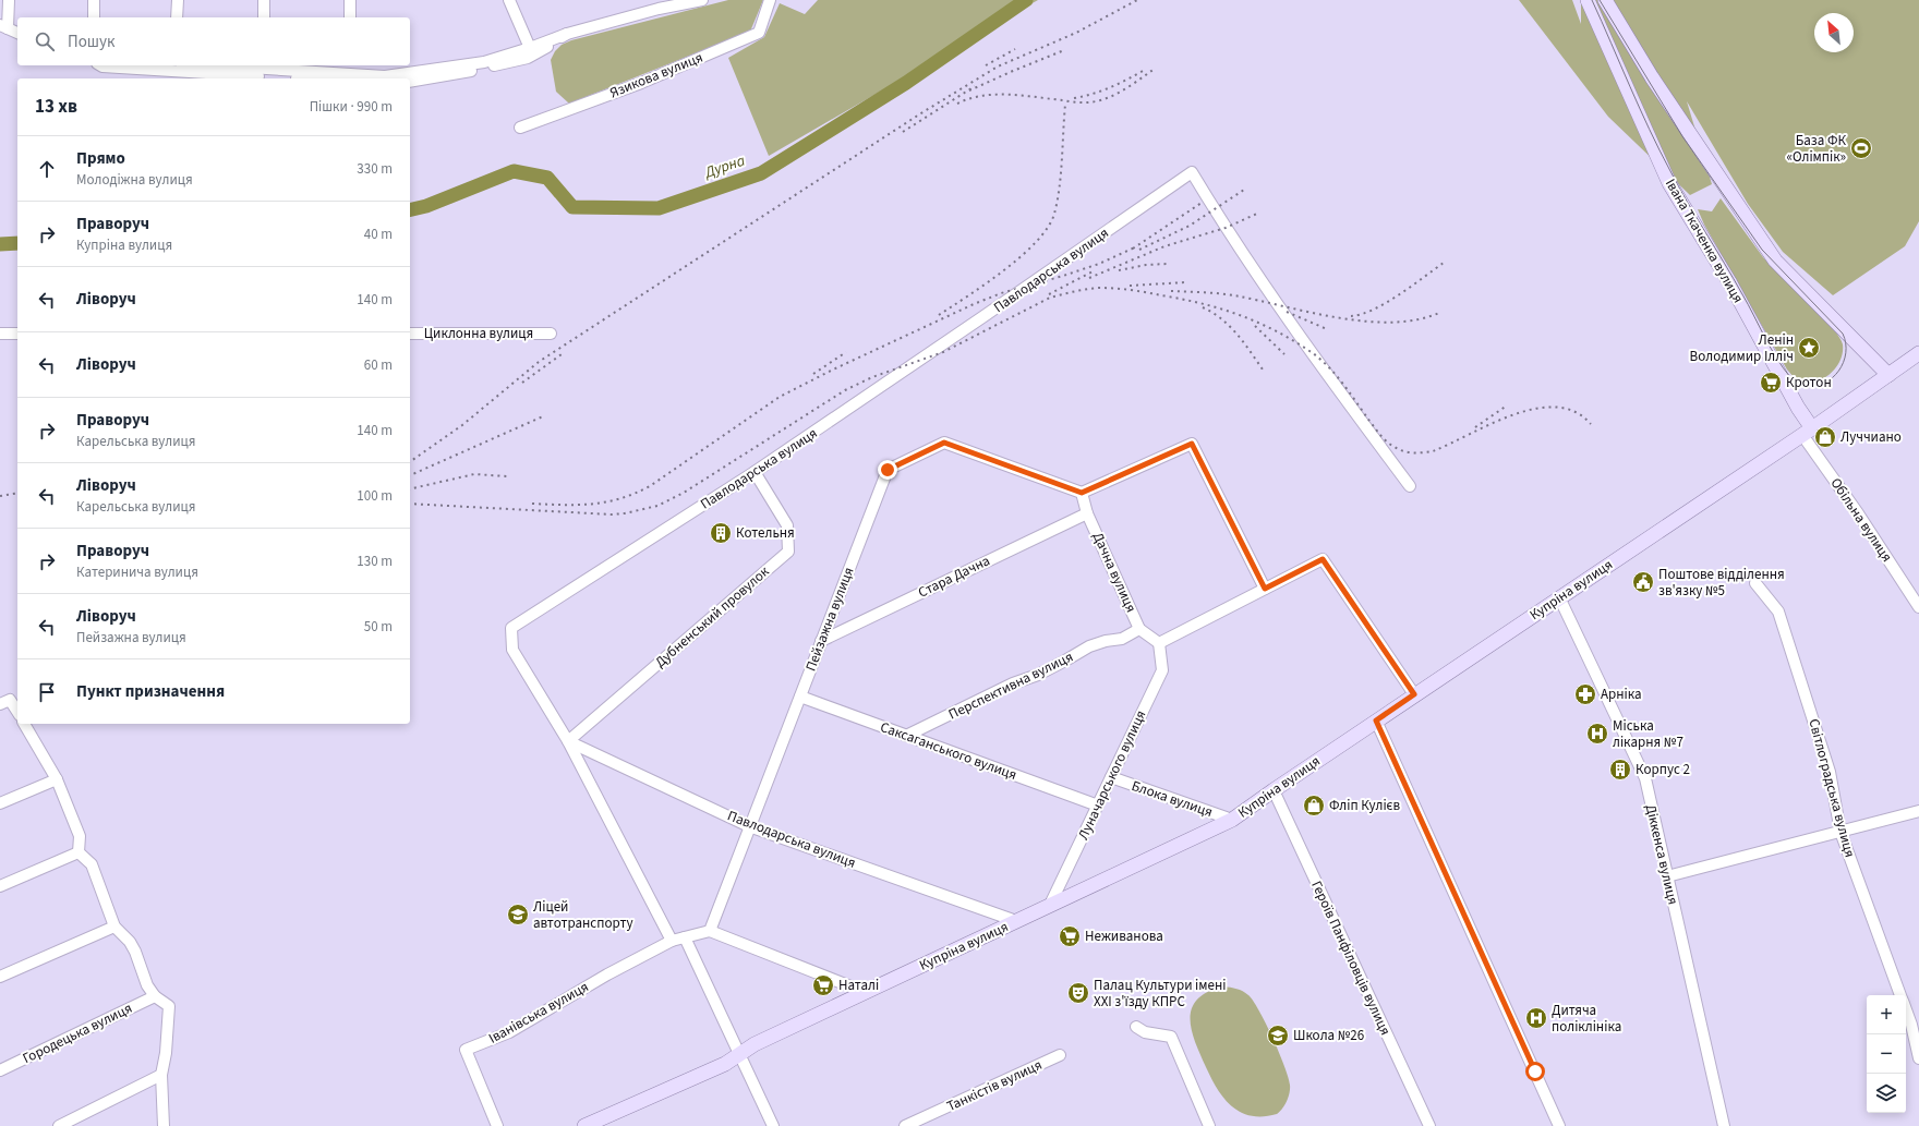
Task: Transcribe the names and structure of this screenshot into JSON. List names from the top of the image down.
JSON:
{
  "streets": {
    "main road": ["Івана Ткаченка вулиця", "Купріна вулиця"],
    "street": [
      "Язикова вулиця",
      "Павлодарська вулиця",
      "Циклонна вулиця",
      "Обільна вулиця",
      "Дачна вулиця",
      "Стара Дачна",
      "Дубненський провулок",
      "Пейзажна вулиця",
      "Перспективна вулиця",
      "Саксаганського вулиця",
      "Луначарського вулиця",
      "Світлоградська вулиця",
      "Блока вулиця",
      "Діккенса вулиця",
      "Героїв Панфіловців вулиця",
      "Іванівська вулиця",
      "Городецька вулиця",
      "Танкістів вулиця"
    ]
  },
  "crossings": [
    ["Івана Ткаченка вулиця", "Обільна вулиця"],
    ["Івана Ткаченка вулиця", "Купріна вулиця"],
    ["Павлодарська вулиця", "Купріна вулиця"],
    ["Павлодарська вулиця", "Дубненський провулок"],
    ["Павлодарська вулиця", "Пейзажна вулиця"],
    ["Обільна вулиця", "Купріна вулиця"],
    ["Дачна вулиця", "Стара Дачна"],
    ["Дачна вулиця", "Пейзажна вулиця"],
    ["Дачна вулиця", "Перспективна вулиця"],
    ["Дачна вулиця", "Луначарського вулиця"],
    ["Стара Дачна", "Пейзажна вулиця"],
    ["Купріна вулиця", "Луначарського вулиця"],
    ["Купріна вулиця", "Блока вулиця"],
    ["Купріна вулиця", "Діккенса вулиця"],
    ["Купріна вулиця", "Героїв Панфіловців вулиця"],
    ["Пейзажна вулиця", "Саксаганського вулиця"],
    ["Перспективна вулиця", "Саксаганського вулиця"],
    ["Саксаганського вулиця", "Луначарського вулиця"],
    ["Луначарського вулиця", "Блока вулиця"]
  ],
  "water": ["Дурна"],
  "places": {
    "sports": ["База ФК «Олімпік»"],
    "place": ["Ленін Володимир Ілліч"],
    "supermarket": ["Кротон", "Неживанова", "Наталі"],
    "shop": ["Луччиано", "Фліп Кулієв"],
    "building": ["Котельня", "Корпус 2"],
    "public building": ["Поштове відділення зв'язку №5"],
    "pharmacy": ["Арніка"],
    "hospital": ["Міська лікарня №7", "Дитяча поліклініка"],
    "school or university": ["Ліцей автотранспорту", "Школа №26"],
    "theatre": ["Палац Культури імені XXI з'їзду КПРС"]
  },
  "north": "top left",
  "page": {
    "search": "Пошук",
    "heading": ["13 хв", "Пішки · 990 m"],
    "list": [
      ["Прямо", "Молодіжна вулиця", "330 m"],
      ["Праворуч", "Купріна вулиця", "40 m"],
      ["Ліворуч", "140 m"],
      ["Ліворуч", "60 m"],
      ["Праворуч", "Карельська вулиця", "140 m"],
      ["Ліворуч", "Карельська вулиця", "100 m"],
      ["Праворуч", "Катеринича вулиця", "130 m"],
      ["Ліворуч", "Пейзажна вулиця", "50 m"],
      "Пункт призначення"
    ],
    "map_buttons": ["+", "−"]
  }
}
